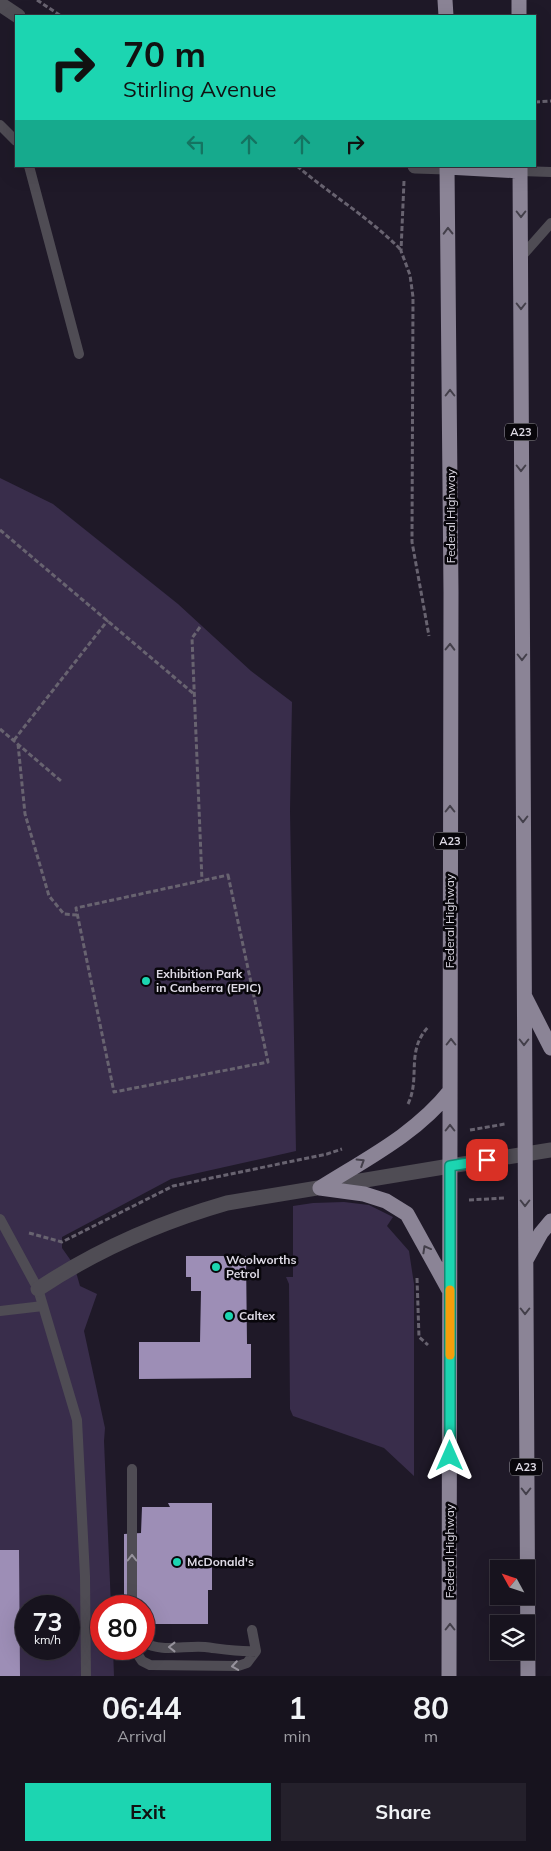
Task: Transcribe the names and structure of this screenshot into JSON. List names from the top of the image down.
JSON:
{
  "streets": {
    "highway": ["A23", "Federal Highway"]
  },
  "places": [
    "Exhibition Park in Canberra (EPIC)",
    "Woolworths Petrol",
    "Caltex",
    "McDonald's"
  ],
  "north": "top left",
  "page": {
    "turn": ["70 m", "Stirling Avenue"],
    "speed": "73 km/h",
    "limit": "80",
    "eta": [
      "06:44",
      "Arrival",
      "1",
      "min",
      "80",
      "m"
    ],
    "buttons": ["Exit", "Share"]
  }
}
